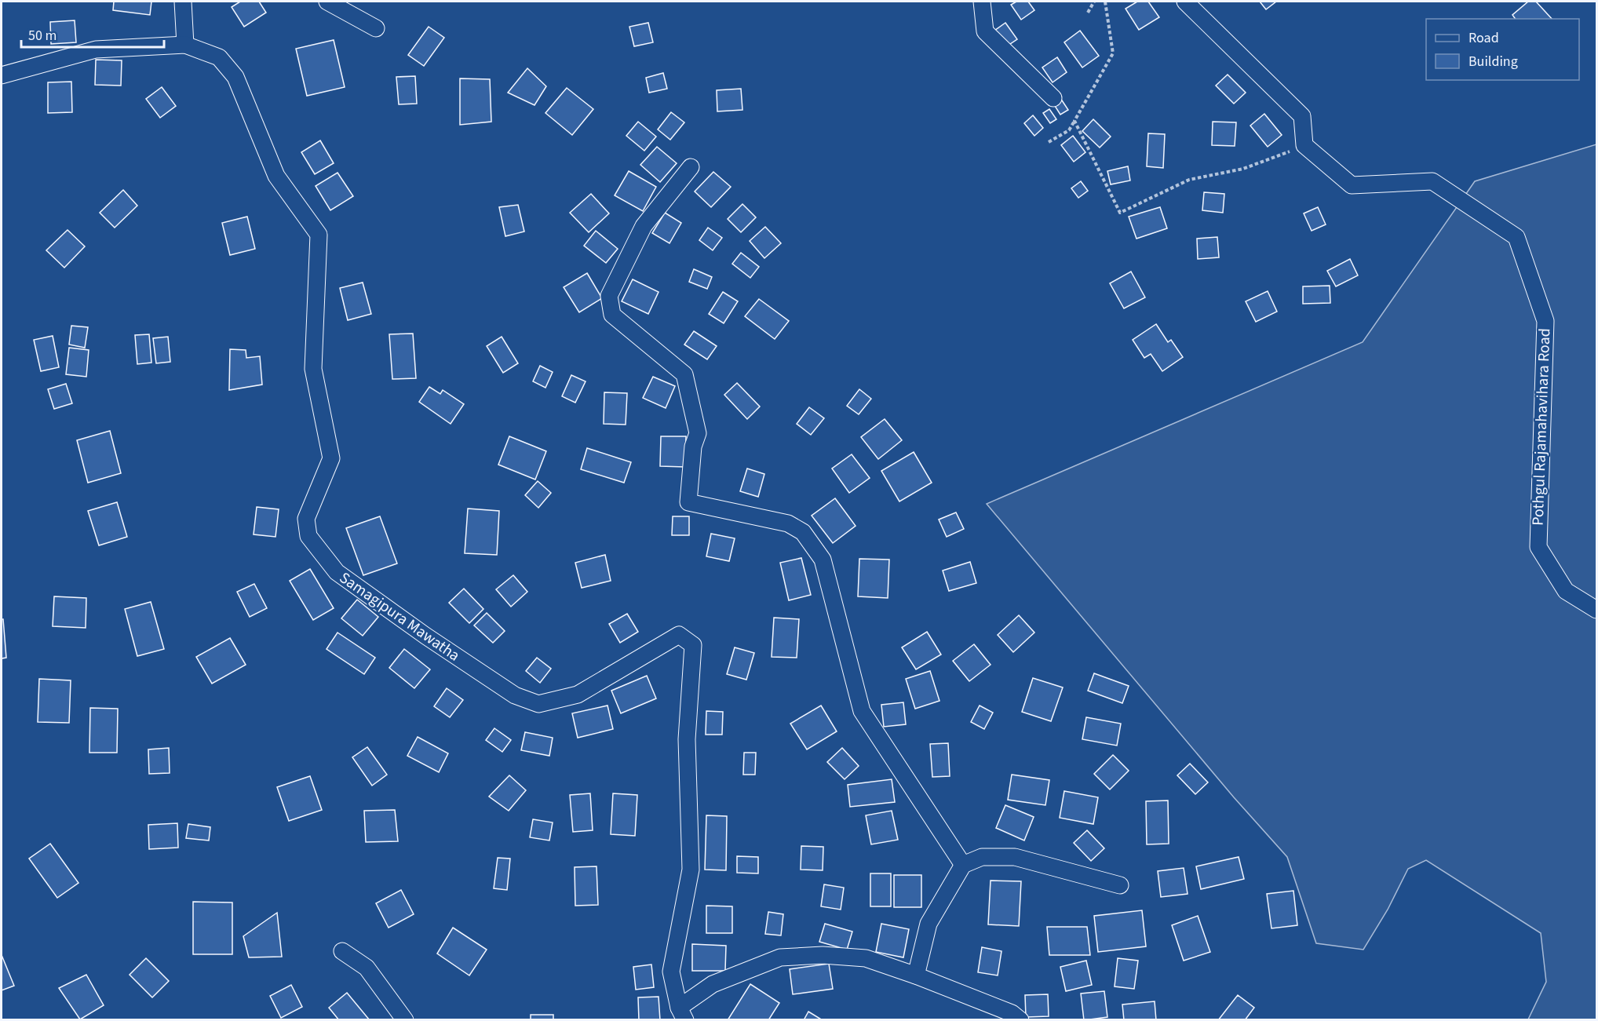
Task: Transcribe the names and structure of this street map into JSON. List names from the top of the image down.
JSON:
{
  "streets": {
    "street": ["Pothgul Rajamahavihara Road", "Samagipura Mawatha"]
  },
  "legend": ["Road", "Building"],
  "scale_bar": "50 m"
}
